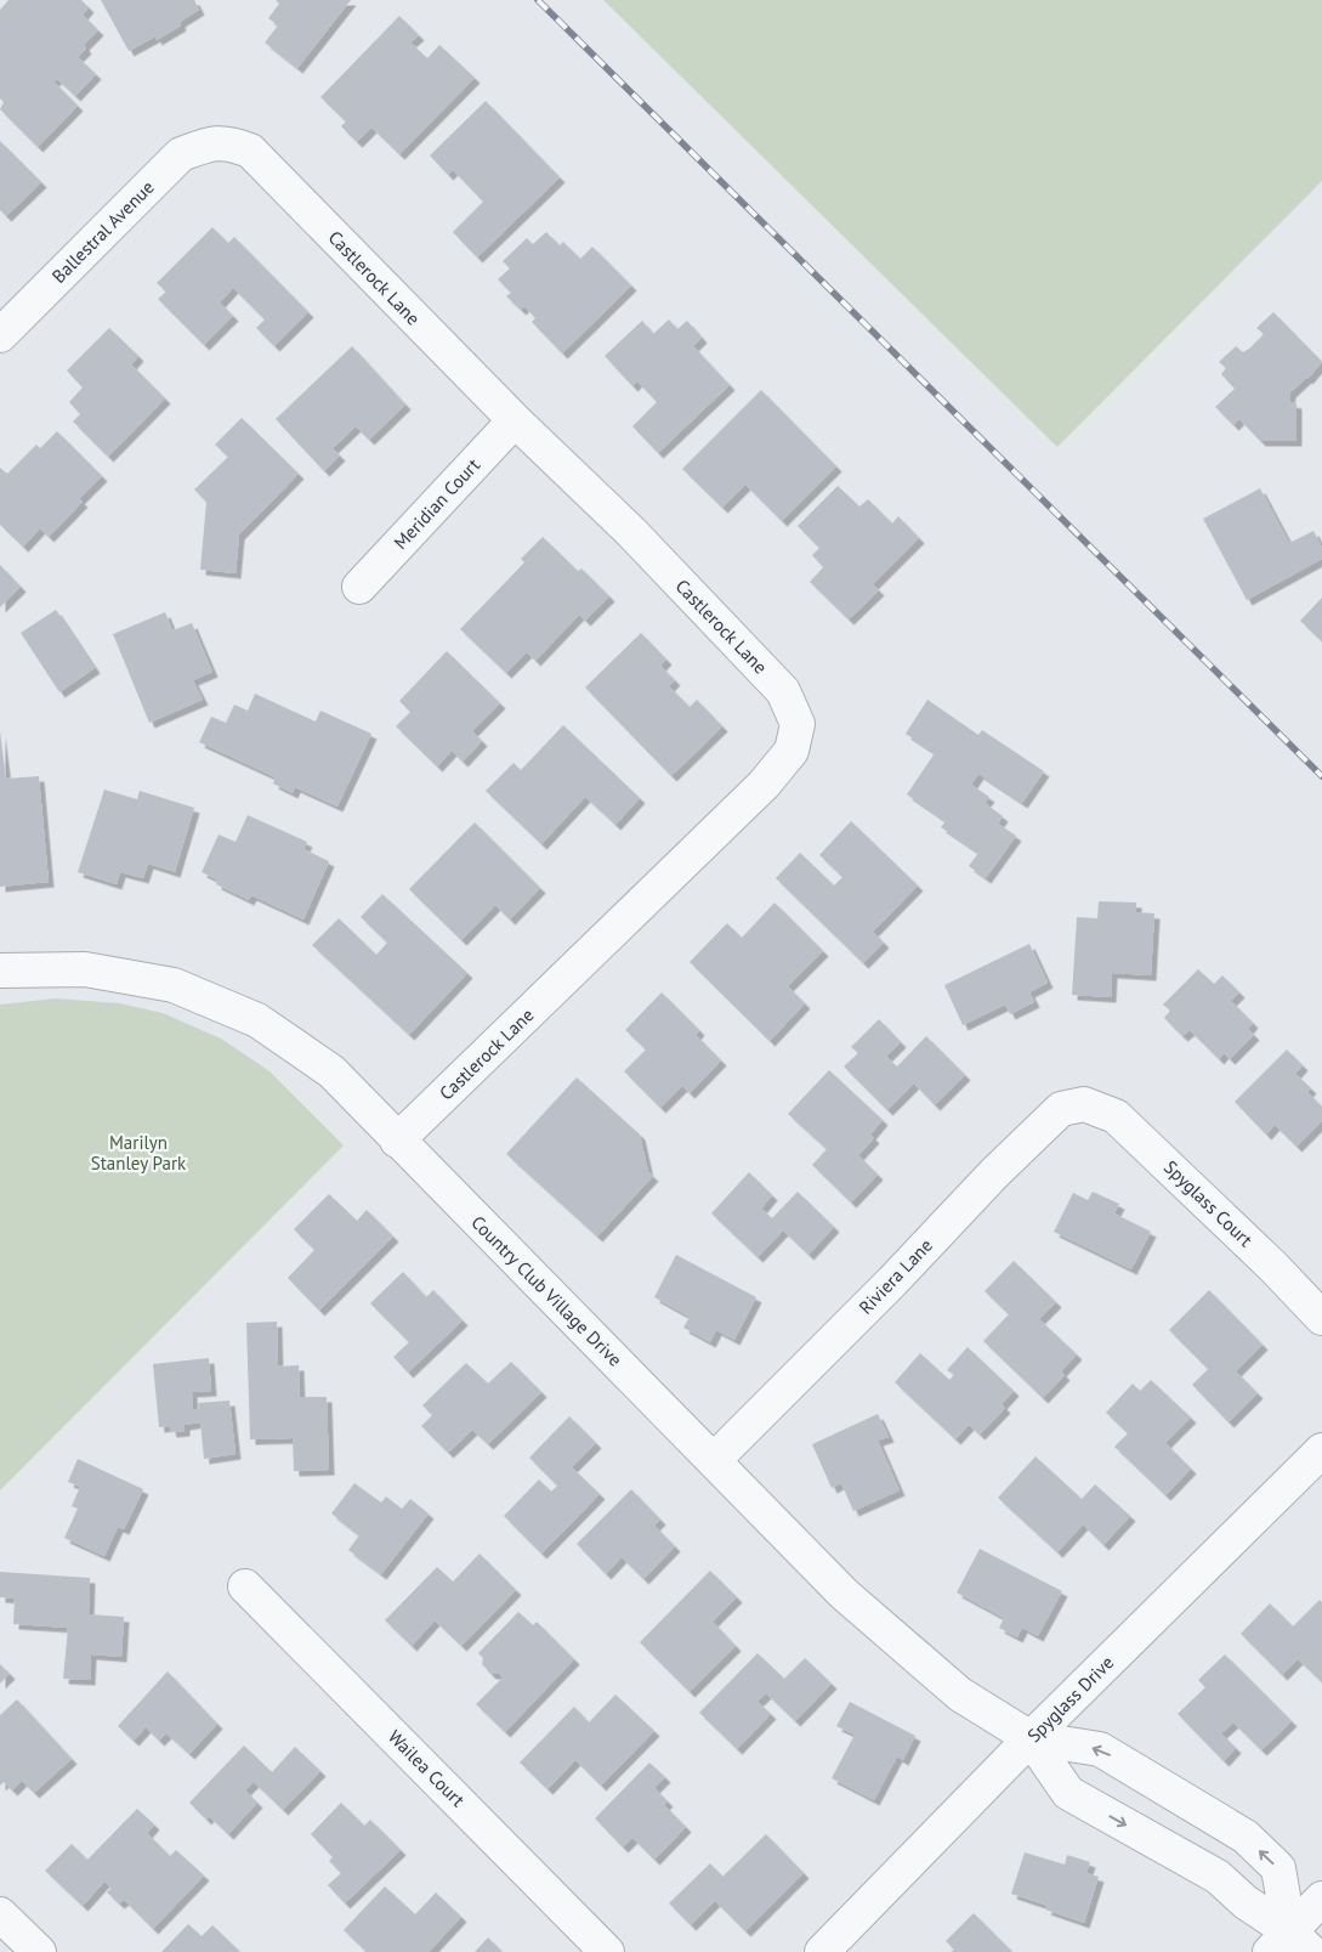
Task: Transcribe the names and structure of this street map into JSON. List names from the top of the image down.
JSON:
{
  "streets": {
    "street": [
      "Ballestral Avenue",
      "Castlerock Lane",
      "Meridian Court",
      "Spyglass Court",
      "Riviera Lane",
      "Country Club Village Drive",
      "Spyglass Drive",
      "Wailea Court"
    ]
  },
  "crossings": [
    ["Ballestral Avenue", "Castlerock Lane"],
    ["Castlerock Lane", "Meridian Court"],
    ["Castlerock Lane", "Country Club Village Drive"],
    ["Spyglass Court", "Riviera Lane"],
    ["Riviera Lane", "Country Club Village Drive"],
    ["Country Club Village Drive", "Spyglass Drive"]
  ],
  "parks": ["Marilyn Stanley Park"]
}
